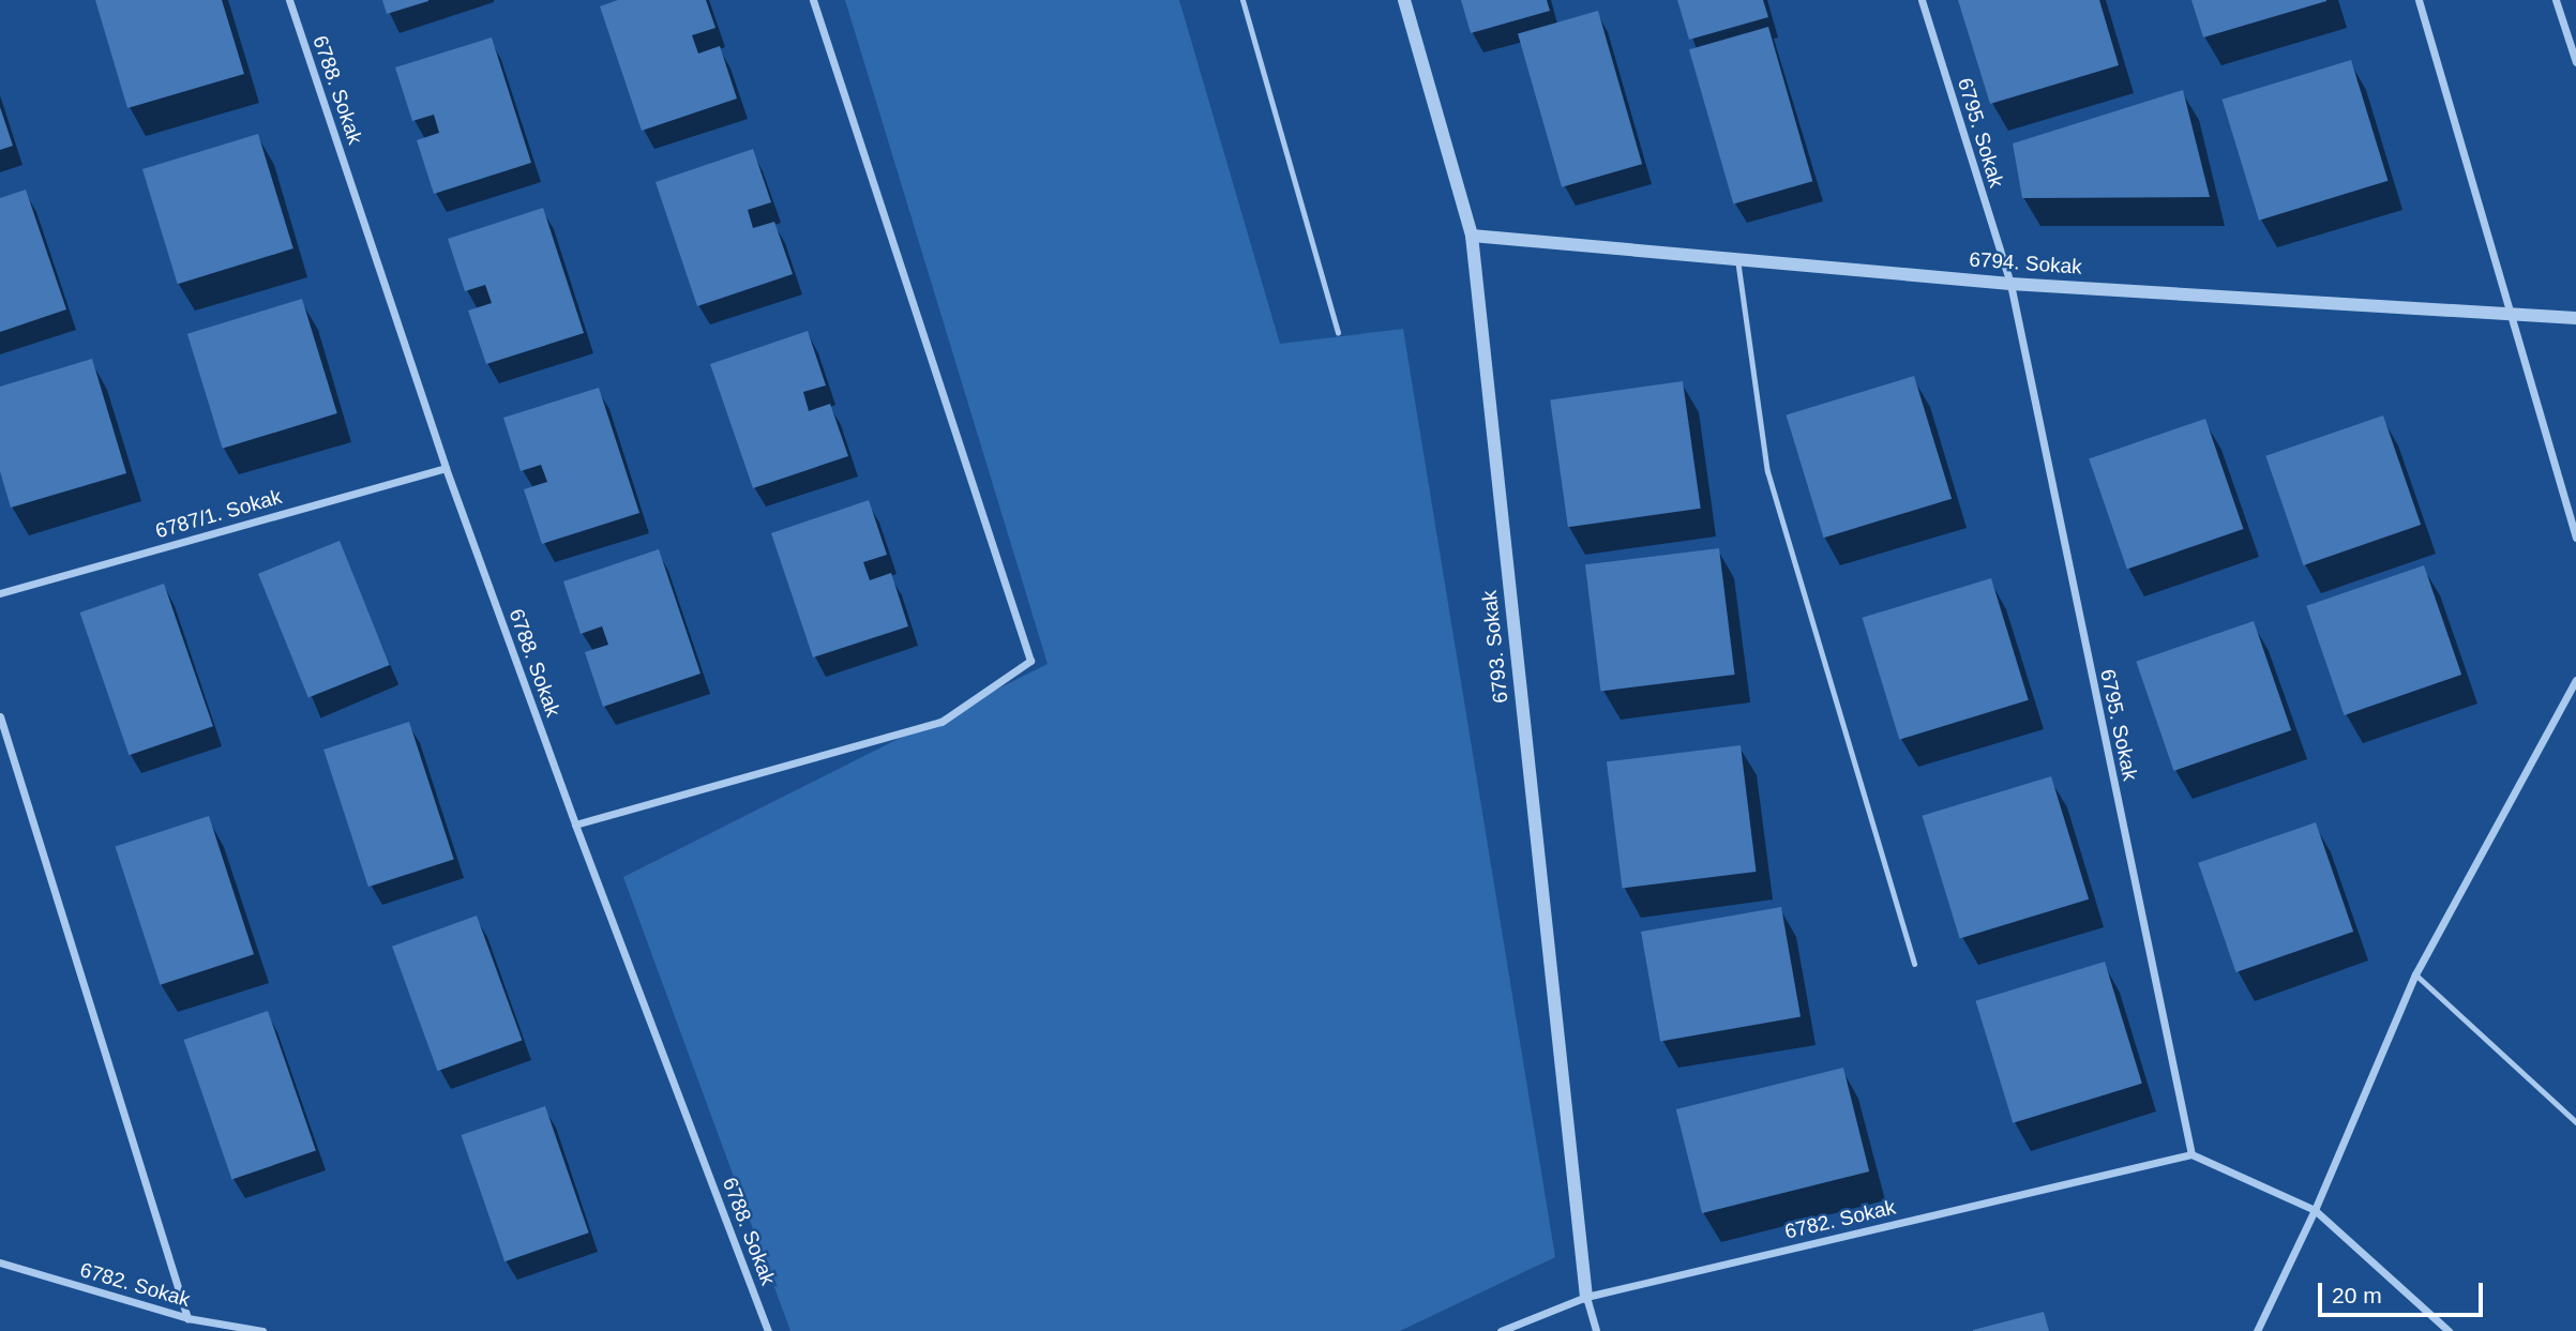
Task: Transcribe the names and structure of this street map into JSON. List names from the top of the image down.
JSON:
{
  "streets": {
    "street": [
      "6788. Sokak",
      "6795. Sokak",
      "6794. Sokak",
      "6787/1. Sokak",
      "6793. Sokak",
      "6782. Sokak"
    ]
  },
  "crossings": [
    ["6788. Sokak", "6787/1. Sokak"],
    ["6795. Sokak", "6794. Sokak"],
    ["6795. Sokak", "6782. Sokak"],
    ["6794. Sokak", "6793. Sokak"],
    ["6793. Sokak", "6782. Sokak"]
  ],
  "scale_bar": "20 m"
}
